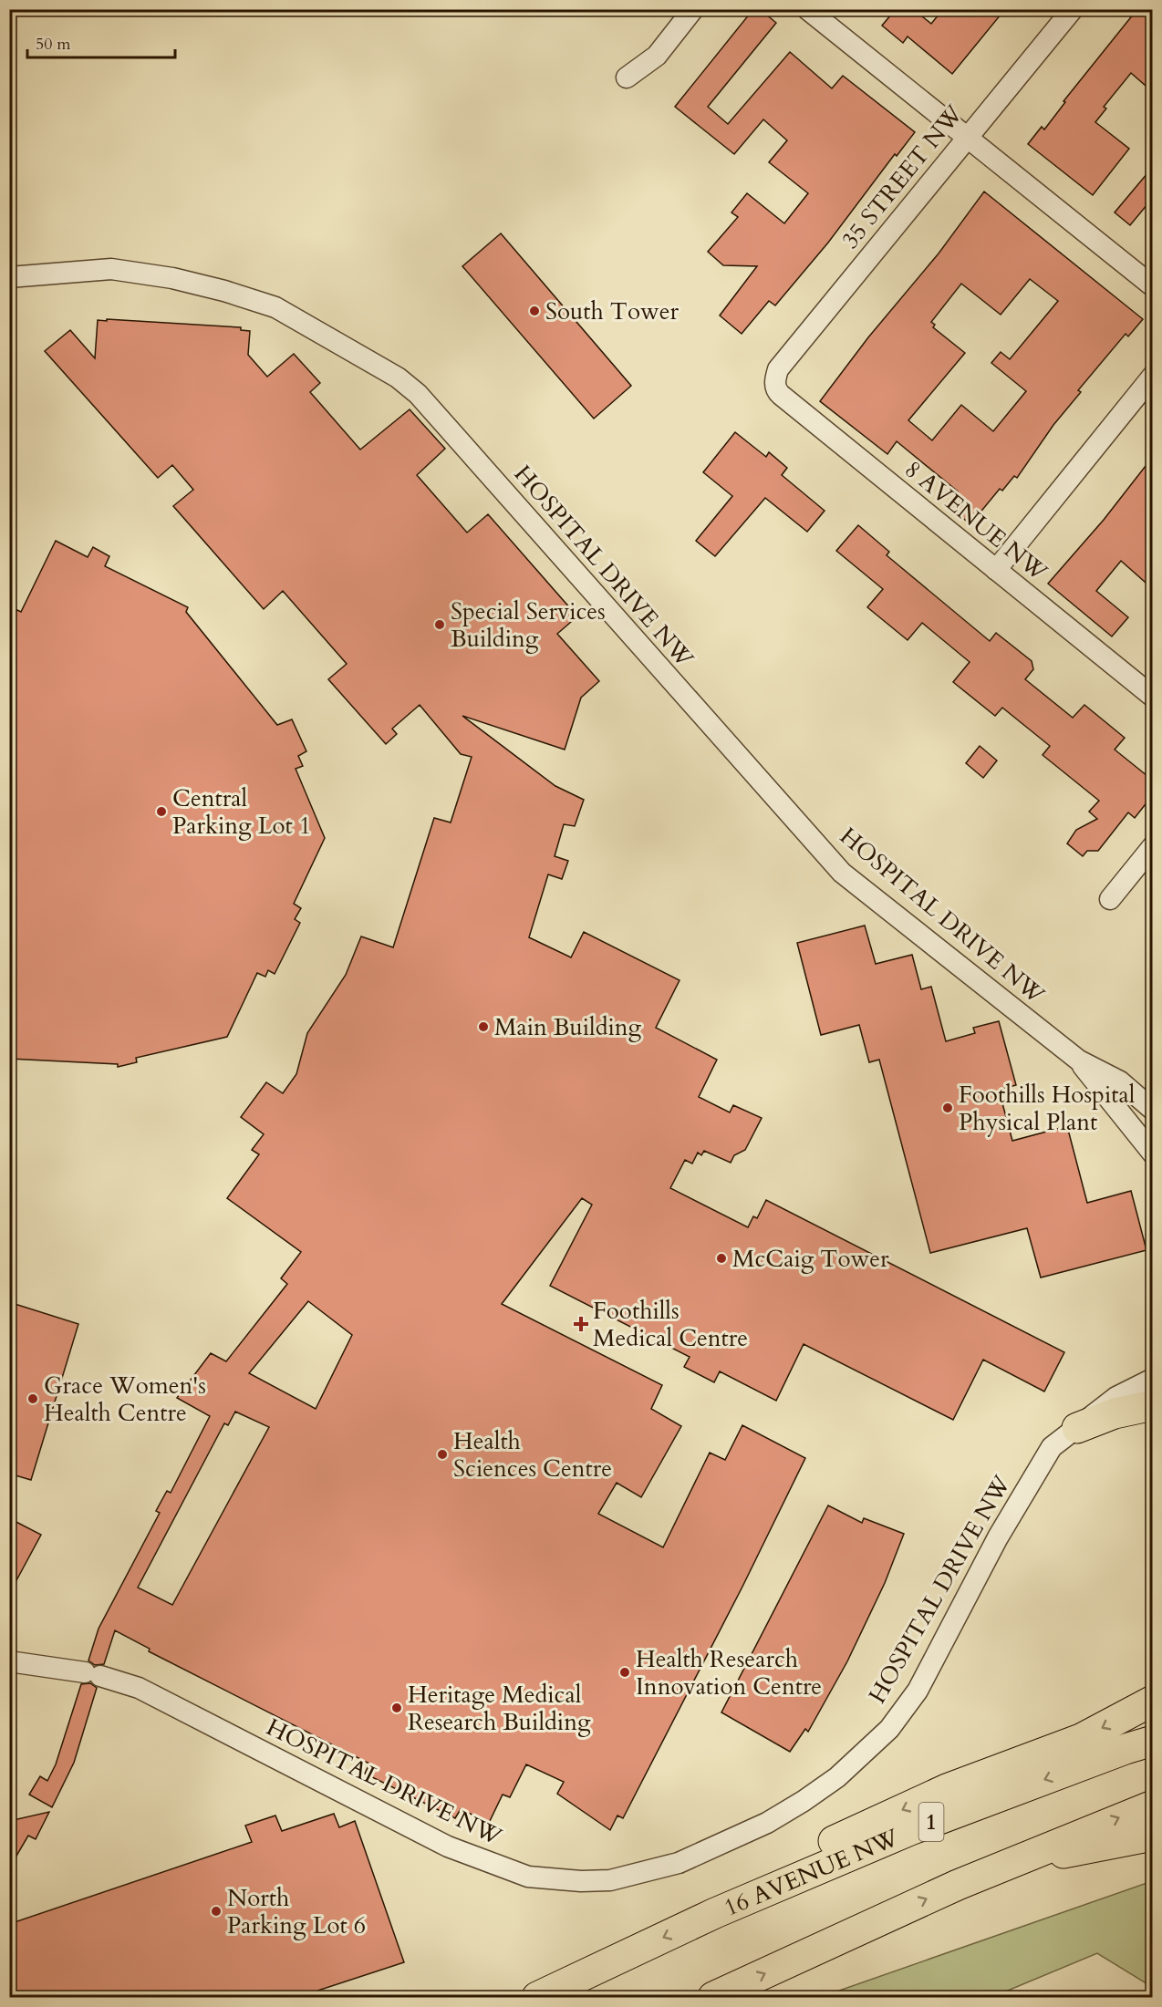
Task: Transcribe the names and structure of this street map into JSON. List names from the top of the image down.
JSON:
{
  "streets": {
    "highway": ["1", "16 AVENUE NW"],
    "street": ["35 STREET NW", "8 AVENUE NW", "HOSPITAL DRIVE NW"]
  },
  "crossings": [
    ["35 STREET NW", "8 AVENUE NW"]
  ],
  "places": {
    "other": [
      "South Tower",
      "Special Services Building",
      "Central Parking Lot 1",
      "Main Building",
      "Foothills Hospital Physical Plant",
      "McCaig Tower",
      "Grace Women's Health Centre",
      "Health Sciences Centre",
      "Health Research Innovation Centre",
      "Heritage Medical Research Building",
      "North Parking Lot 6"
    ],
    "health": ["Foothills Medical Centre"]
  },
  "scale_bar": "50 m"
}
